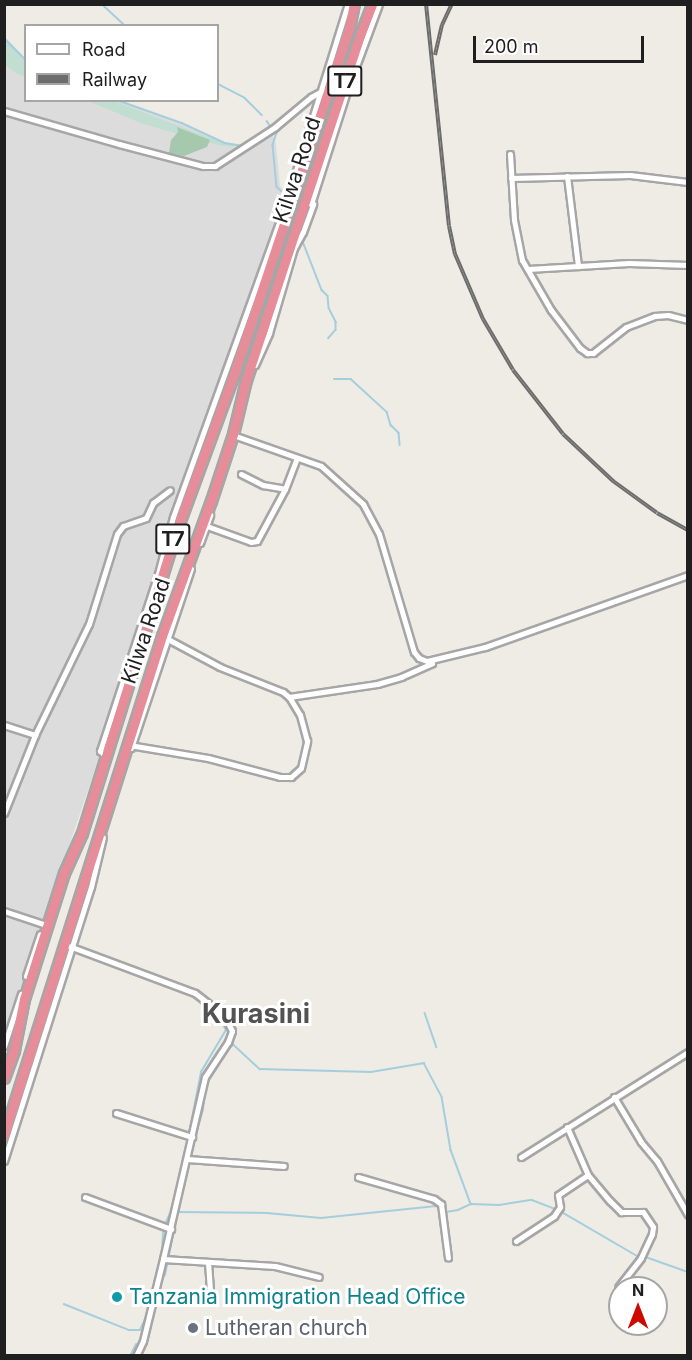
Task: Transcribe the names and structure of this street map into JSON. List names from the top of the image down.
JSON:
{
  "streets": {
    "highway": ["T7", "Kilwa Road"]
  },
  "districts": ["Kurasini"],
  "places": ["Tanzania Immigration Head Office", "Lutheran church"],
  "legend": ["Road", "Railway"],
  "scale_bar": "200 m",
  "north": "top"
}
